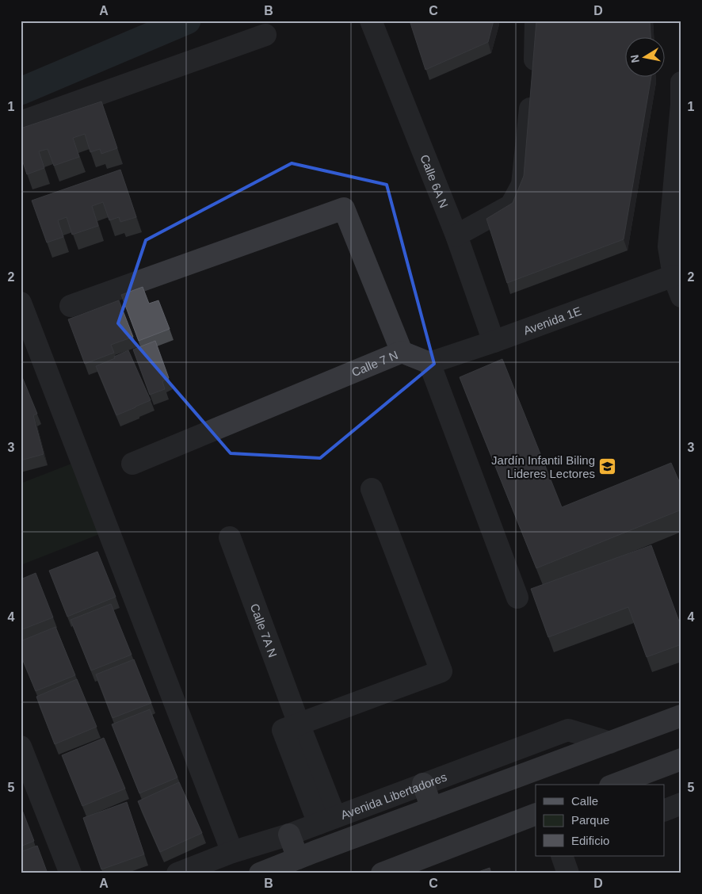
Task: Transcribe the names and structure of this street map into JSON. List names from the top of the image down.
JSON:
{
  "streets": {
    "street": [
      "Calle 6A N",
      "Avenida 1E",
      "Calle 7 N",
      "Calle 7A N",
      "Avenida Libertadores"
    ]
  },
  "crossings": [
    ["Calle 6A N", "Avenida 1E"],
    ["Avenida 1E", "Calle 7 N"],
    ["Calle 7A N", "Avenida Libertadores"]
  ],
  "places": {
    "school or university": ["Jardín Infantil Biling Lideres Lectores"]
  },
  "legend": ["Calle", "Parque", "Edificio"],
  "north": "left",
  "grid": {
    "columns": [
      "A",
      "B",
      "C",
      "D"
    ],
    "rows": [
      "1",
      "2",
      "3",
      "4",
      "5"
    ]
  }
}
